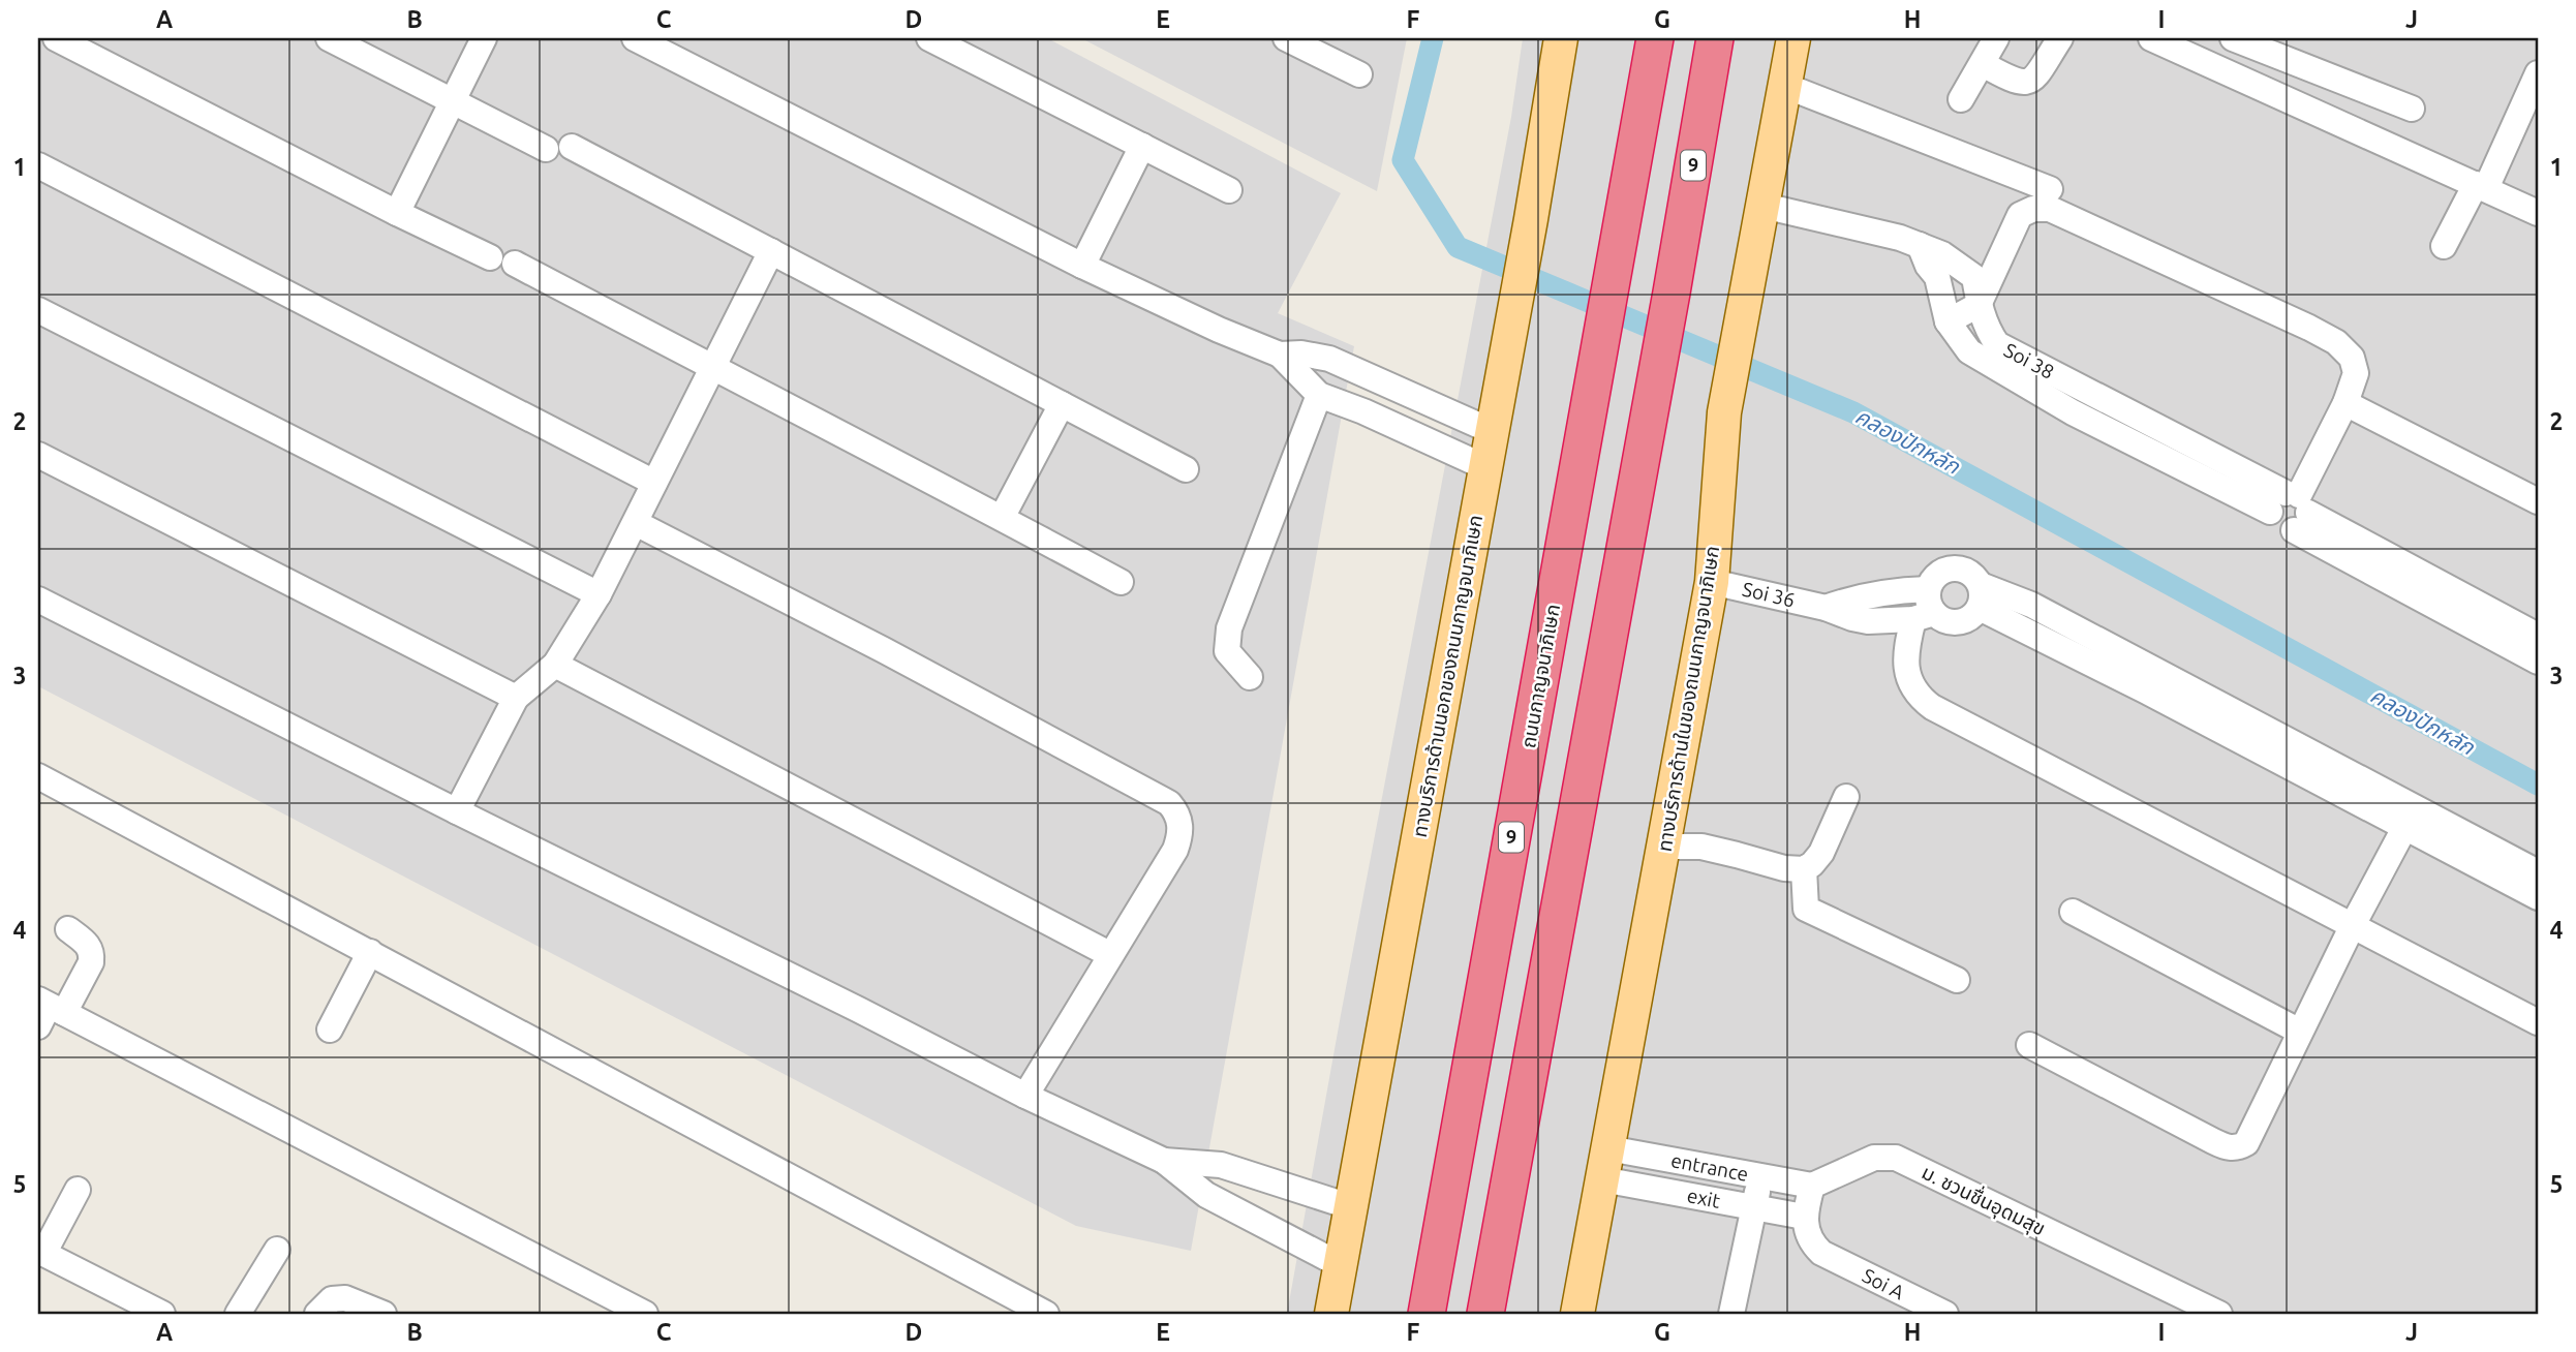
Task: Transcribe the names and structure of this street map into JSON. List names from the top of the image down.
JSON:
{
  "streets": {
    "highway": ["9", "ถนนกาญจนาภิเษก"],
    "main road": ["ทางบริการด้านนอกของถนนกาญจนาภิเษก", "ทางบริการด้านในของถนนกาญจนาภิเษก"],
    "street": [
      "Soi 38",
      "Soi 36",
      "entrance",
      "exit",
      "ม. ชวนชื่นอุดมสุข",
      "Soi A"
    ]
  },
  "crossings": [
    ["Soi 38", "ทางบริการด้านในของถนนกาญจนาภิเษก"],
    ["Soi 36", "ทางบริการด้านในของถนนกาญจนาภิเษก"],
    ["ทางบริการด้านในของถนนกาญจนาภิเษก", "entrance"],
    ["ทางบริการด้านในของถนนกาญจนาภิเษก", "exit"],
    ["entrance", "exit"],
    ["entrance", "ม. ชวนชื่นอุดมสุข"],
    ["exit", "Soi A"]
  ],
  "water": ["คลองปักหลัก"],
  "grid": {
    "columns": [
      "A",
      "B",
      "C",
      "D",
      "E",
      "F",
      "G",
      "H",
      "I",
      "J"
    ],
    "rows": [
      "1",
      "2",
      "3",
      "4",
      "5"
    ]
  }
}
